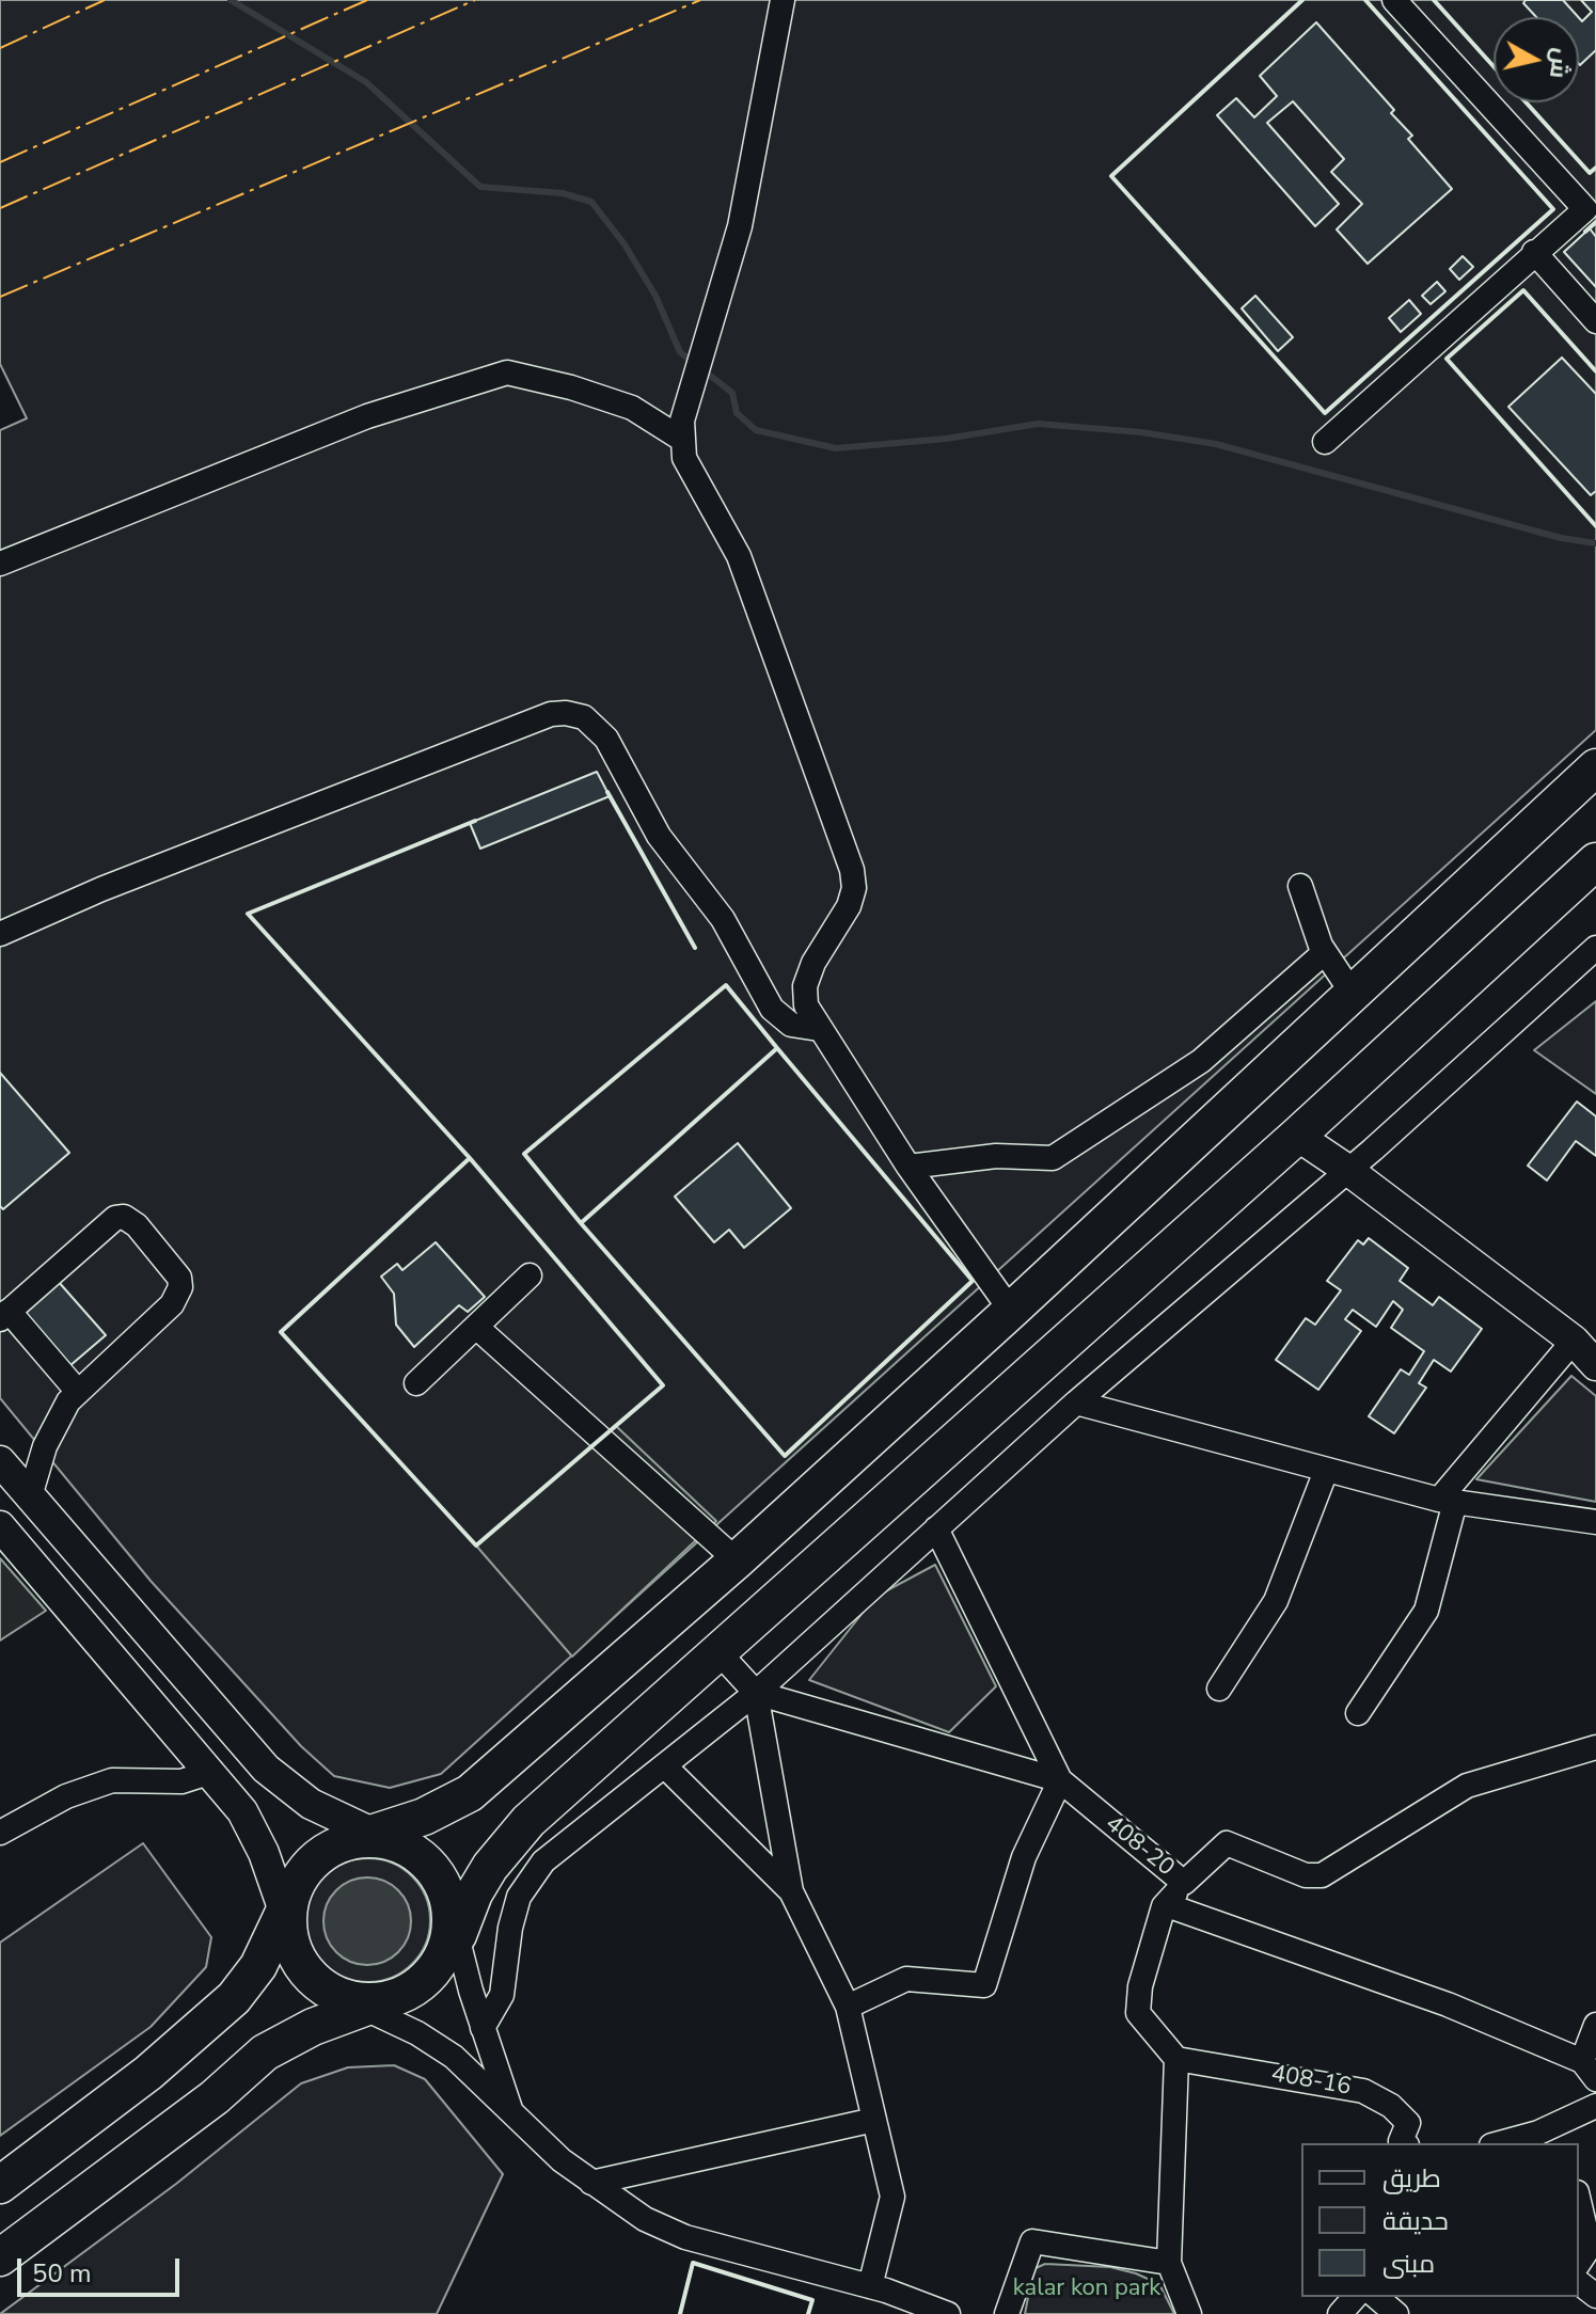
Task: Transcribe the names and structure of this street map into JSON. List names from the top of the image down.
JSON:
{
  "streets": {
    "street": ["408-20", "408-16"]
  },
  "parks": ["kalar kon park"],
  "legend": ["طريق", "حديقة", "مبنى"],
  "scale_bar": "50 m",
  "north": "right"
}
